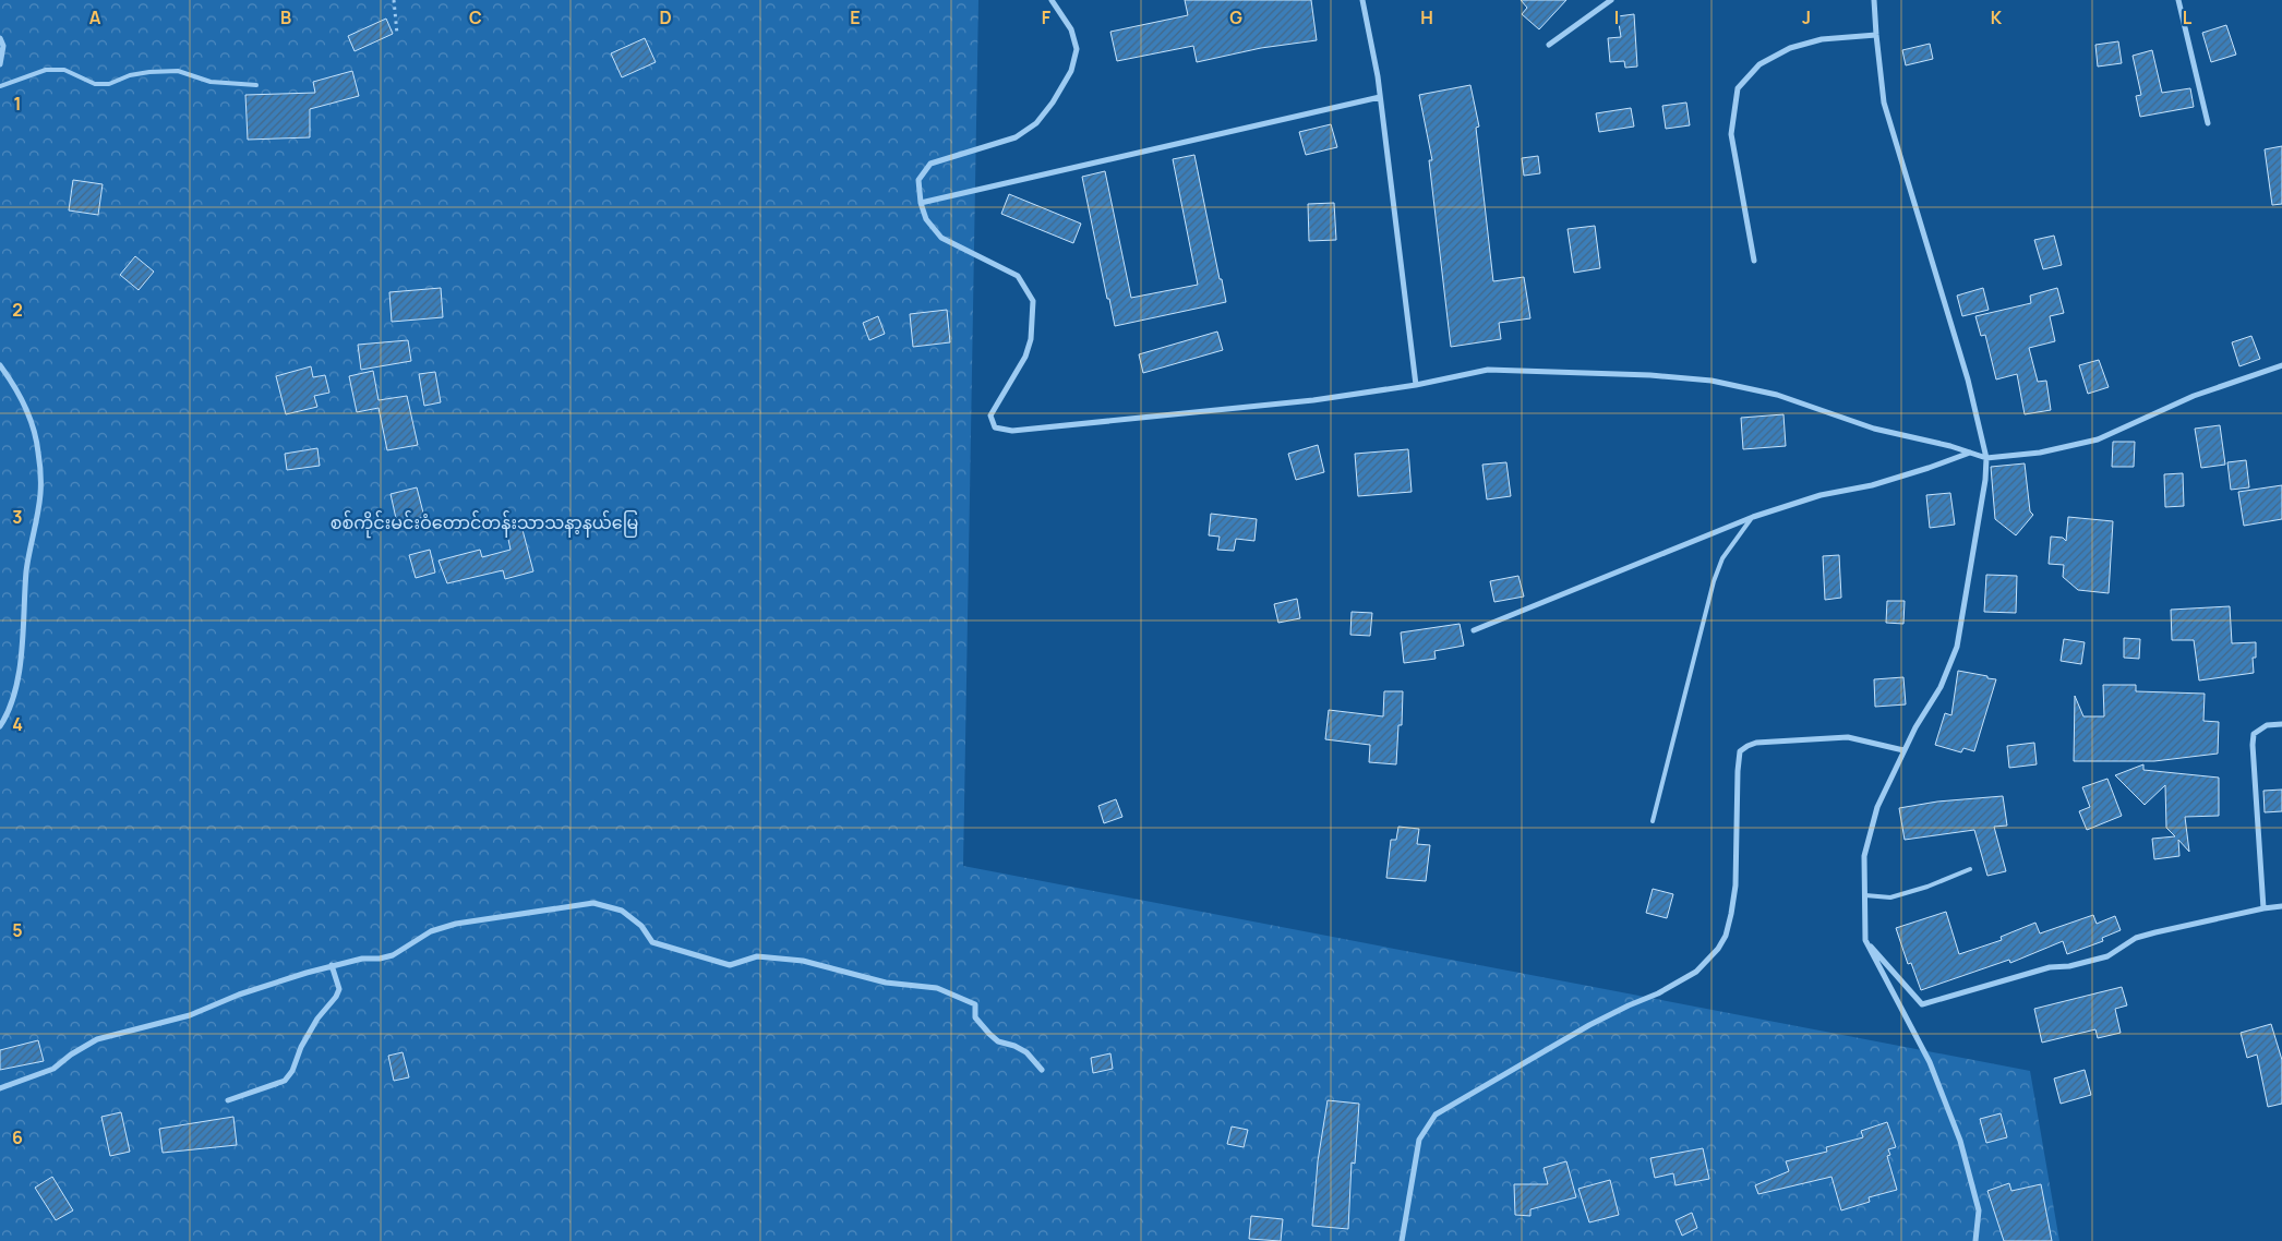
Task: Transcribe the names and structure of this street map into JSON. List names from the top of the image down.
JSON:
{
  "parks": ["စစ်ကိုင်းမင်းဝံတောင်တန်းသာသနာ့နယ်မြေ"],
  "grid": {
    "columns": [
      "A",
      "B",
      "C",
      "D",
      "E",
      "F",
      "G",
      "H",
      "I",
      "J",
      "K",
      "L"
    ],
    "rows": [
      "1",
      "2",
      "3",
      "4",
      "5",
      "6"
    ]
  }
}
